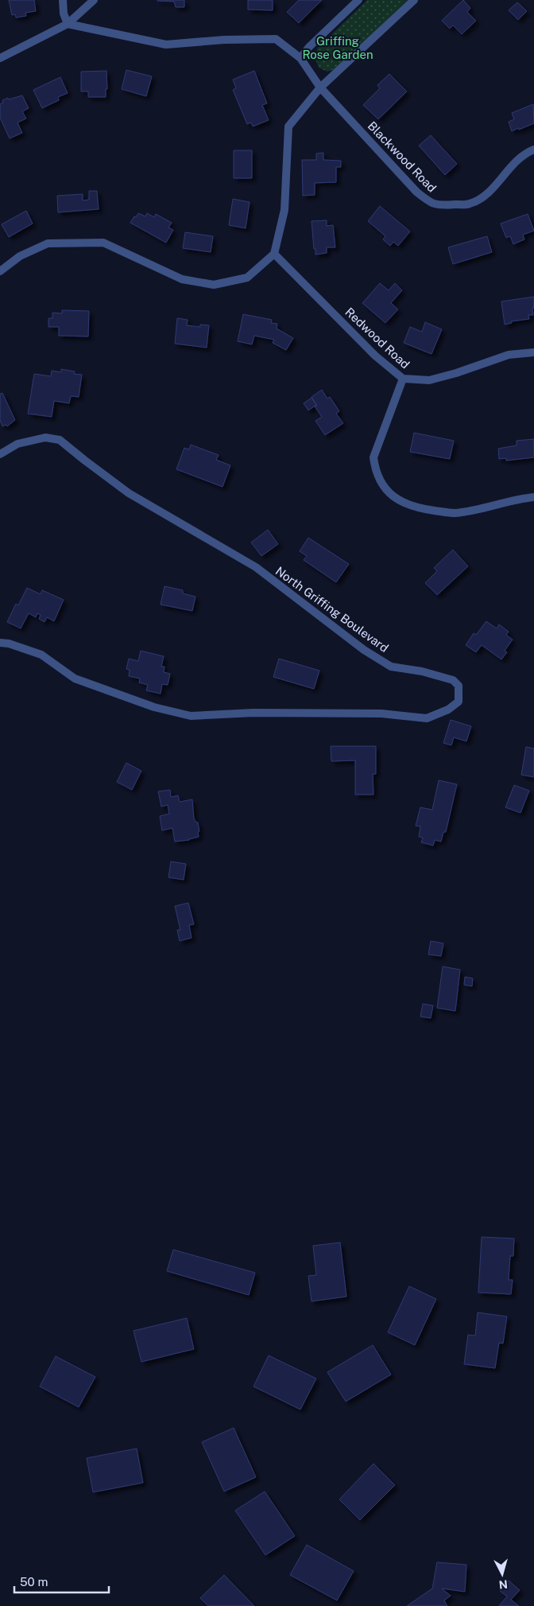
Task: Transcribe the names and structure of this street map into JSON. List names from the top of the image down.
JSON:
{
  "streets": {
    "street": ["Blackwood Road", "Redwood Road", "North Griffing Boulevard"]
  },
  "parks": ["Griffing Rose Garden"],
  "scale_bar": "50 m",
  "north": "bottom"
}
